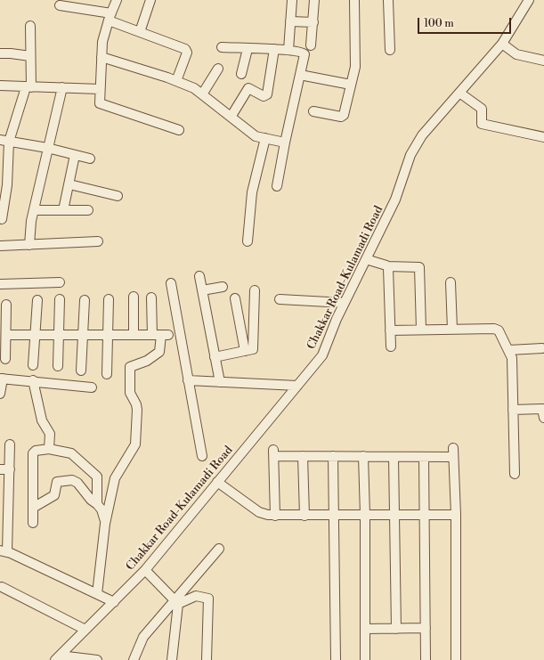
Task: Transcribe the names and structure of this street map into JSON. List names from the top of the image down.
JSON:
{
  "streets": {
    "street": ["Chakkar Road-Kulamadi Road"]
  },
  "scale_bar": "100 m"
}
